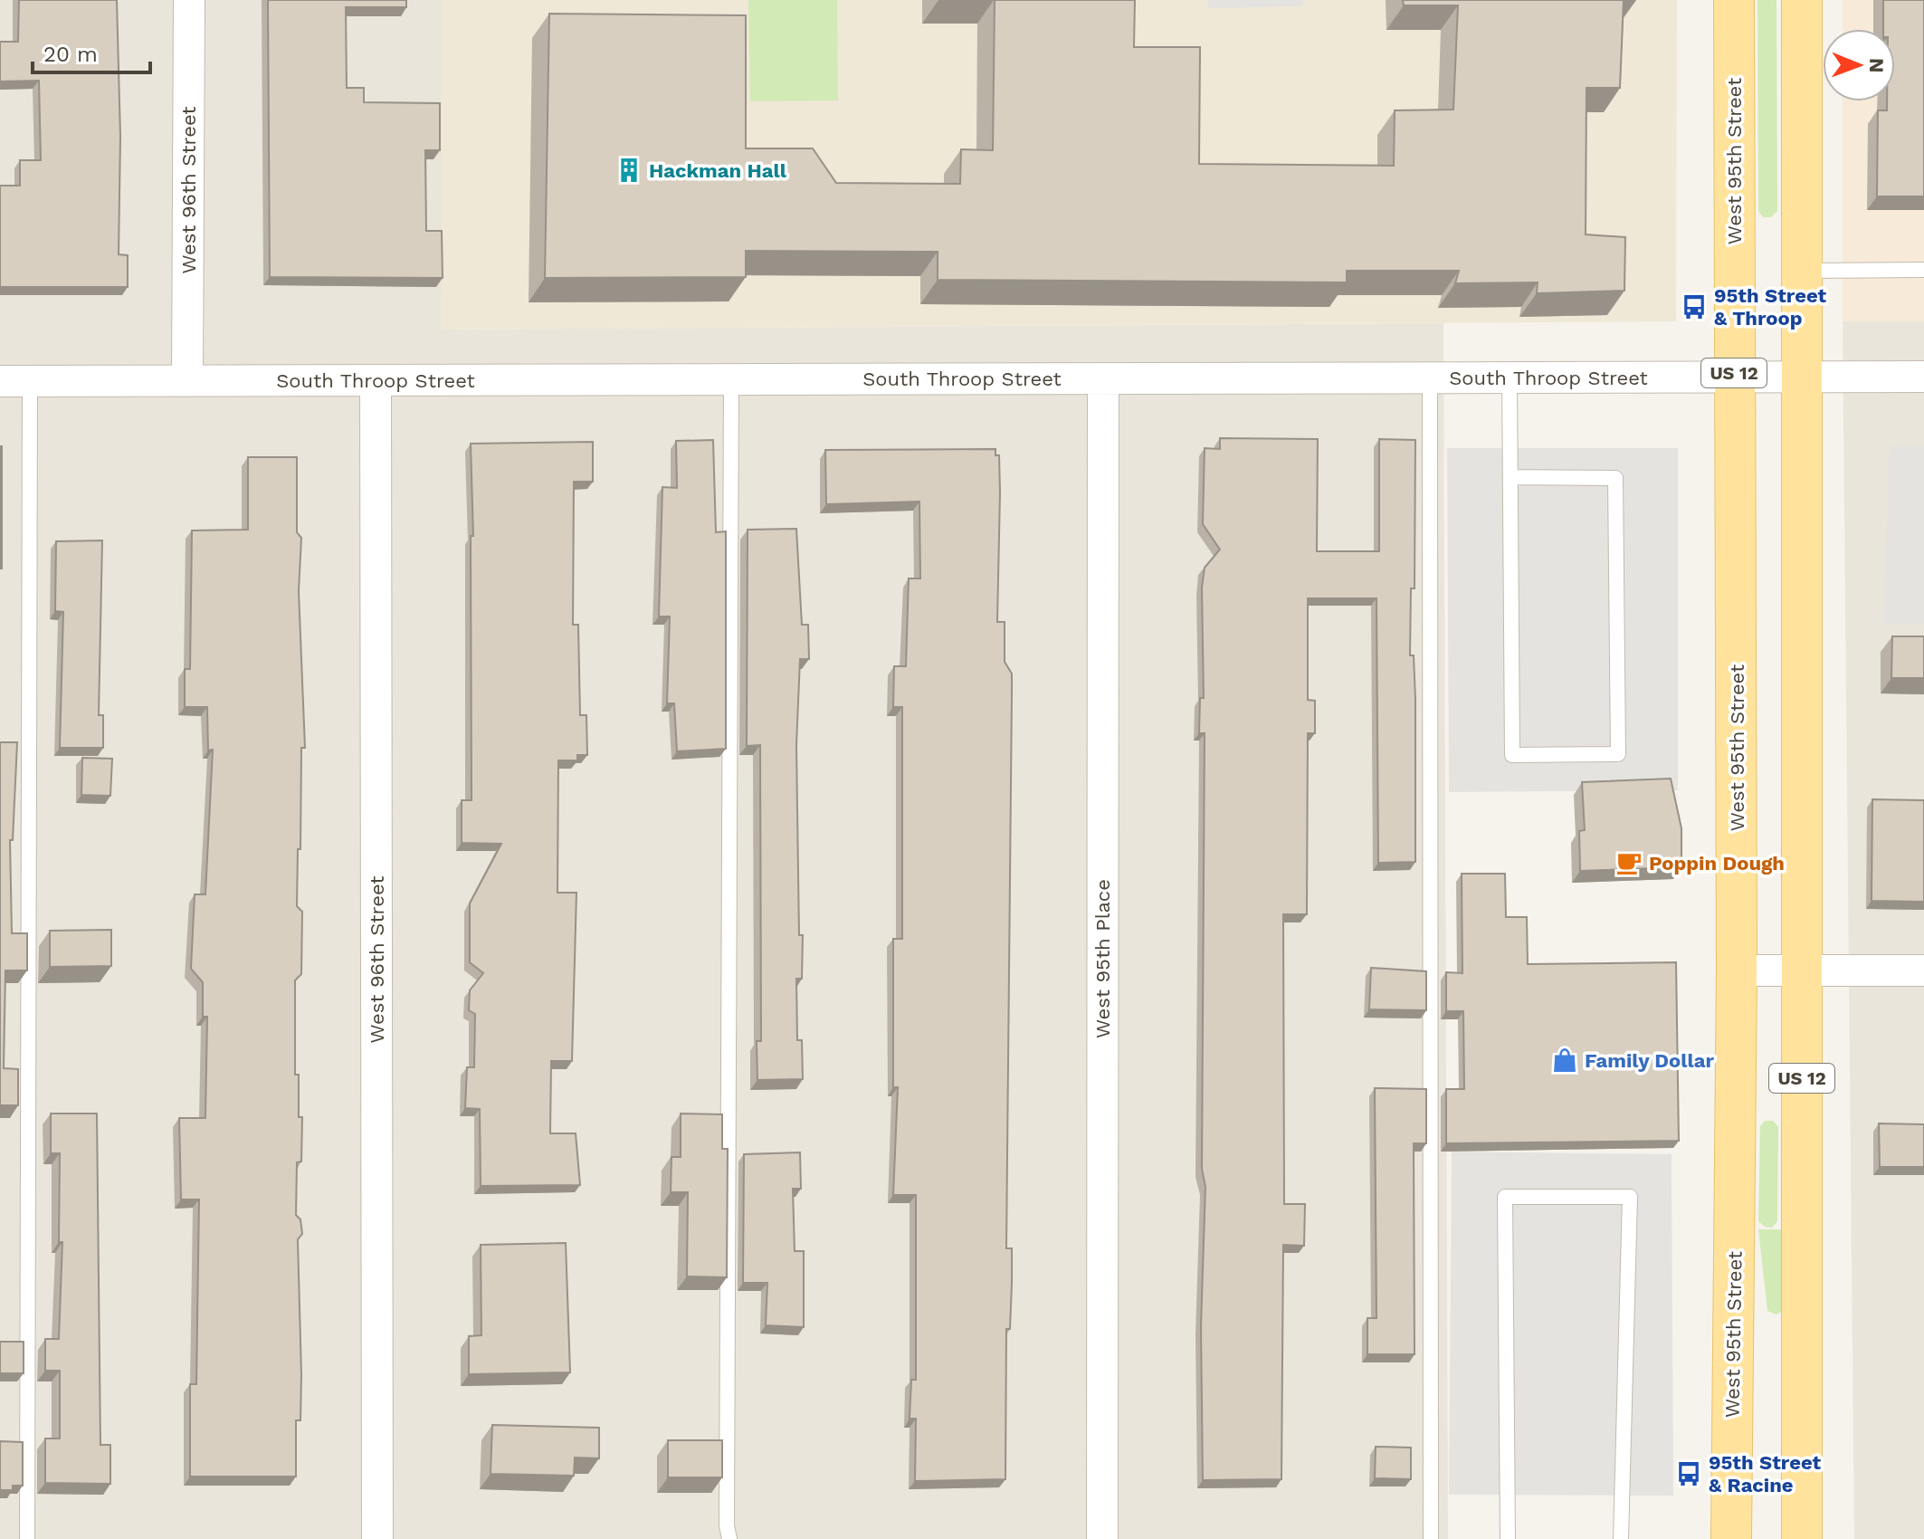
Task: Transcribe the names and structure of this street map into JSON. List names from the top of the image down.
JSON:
{
  "streets": {
    "main road": ["West 95th Street", "US 12"],
    "street": ["West 96th Street", "South Throop Street", "West 95th Place"]
  },
  "crossings": [
    ["West 95th Street", "South Throop Street"],
    ["West 96th Street", "South Throop Street"],
    ["US 12", "South Throop Street"],
    ["South Throop Street", "West 95th Place"]
  ],
  "places": {
    "building": ["Hackman Hall"],
    "bus stop": ["95th Street & Throop", "95th Street & Racine"],
    "cafe": ["Poppin Dough"],
    "shop": ["Family Dollar"]
  },
  "scale_bar": "20 m",
  "north": "right"
}
